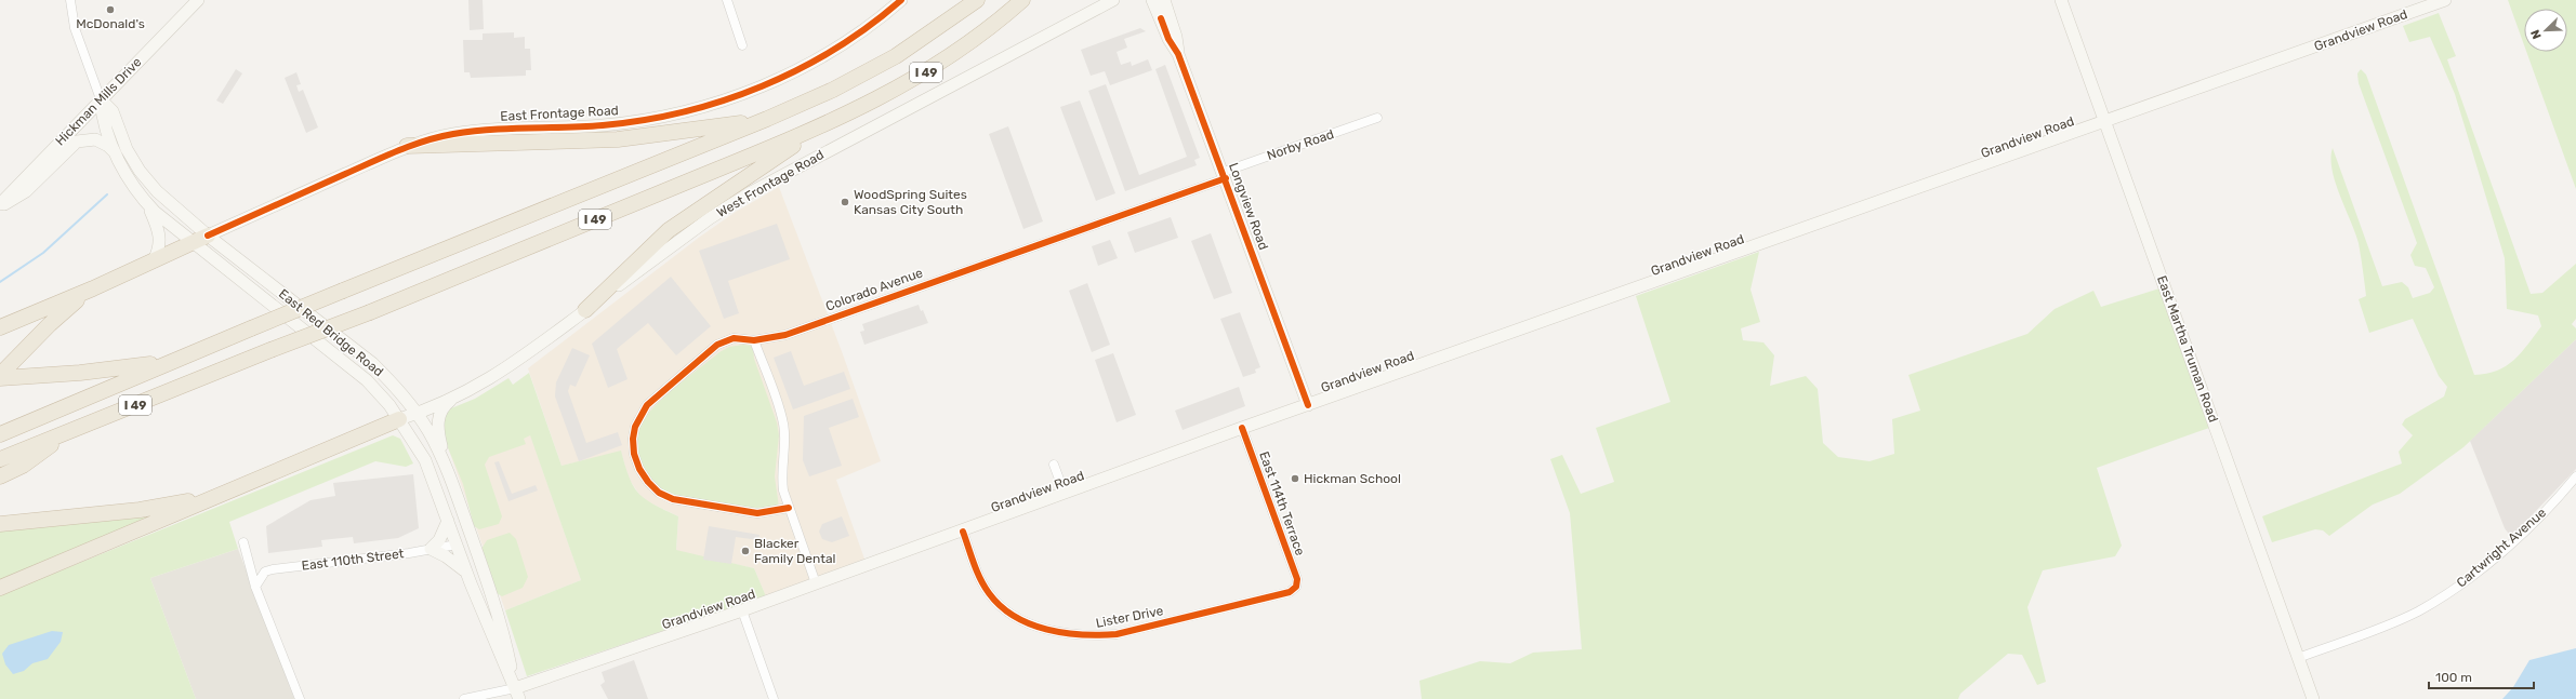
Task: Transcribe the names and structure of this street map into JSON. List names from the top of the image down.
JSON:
{
  "streets": {
    "highway": ["I 49"],
    "main road": [
      "Grandview Road",
      "Hickman Mills Drive",
      "East Frontage Road",
      "West Frontage Road",
      "Longview Road",
      "East Red Bridge Road",
      "East Martha Truman Road"
    ],
    "street": [
      "Norby Road",
      "Colorado Avenue",
      "East 114th Terrace",
      "Cartwright Avenue",
      "East 110th Street",
      "Lister Drive"
    ]
  },
  "crossings": [
    ["Grandview Road", "Longview Road"],
    ["Grandview Road", "East Red Bridge Road"],
    ["Grandview Road", "East Martha Truman Road"],
    ["Grandview Road", "East 114th Terrace"],
    ["Grandview Road", "Lister Drive"],
    ["Hickman Mills Drive", "East Red Bridge Road"],
    ["East Frontage Road", "East Red Bridge Road"],
    ["Norby Road", "Longview Road"],
    ["Norby Road", "Colorado Avenue"],
    ["West Frontage Road", "East Red Bridge Road"],
    ["Longview Road", "Colorado Avenue"],
    ["East Red Bridge Road", "East 110th Street"],
    ["East Martha Truman Road", "Cartwright Avenue"],
    ["East 114th Terrace", "Lister Drive"]
  ],
  "places": [
    "McDonald's",
    "WoodSpring Suites Kansas City South",
    "Hickman School",
    "Blacker Family Dental"
  ],
  "scale_bar": "100 m",
  "north": "bottom left"
}
